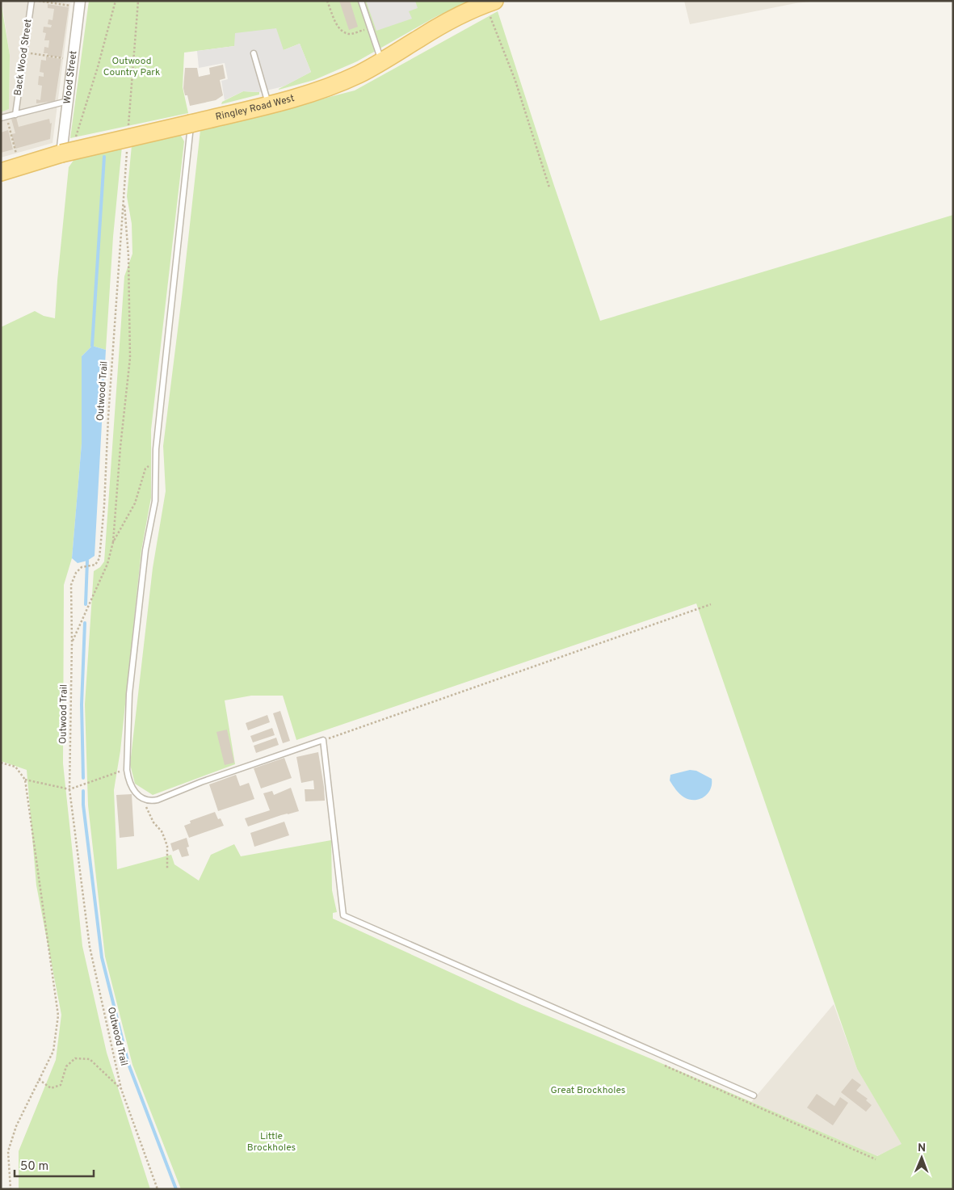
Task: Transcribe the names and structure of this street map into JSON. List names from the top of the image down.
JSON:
{
  "streets": {
    "main road": ["Ringley Road West"],
    "street": ["Wood Street"],
    "lane": ["Back Wood Street"],
    "path": ["Outwood Trail"]
  },
  "crossings": [
    ["Wood Street", "Ringley Road West"]
  ],
  "parks": ["Outwood Country Park", "Great Brockholes", "Little Brockholes"],
  "scale_bar": "50 m",
  "north": "top"
}
